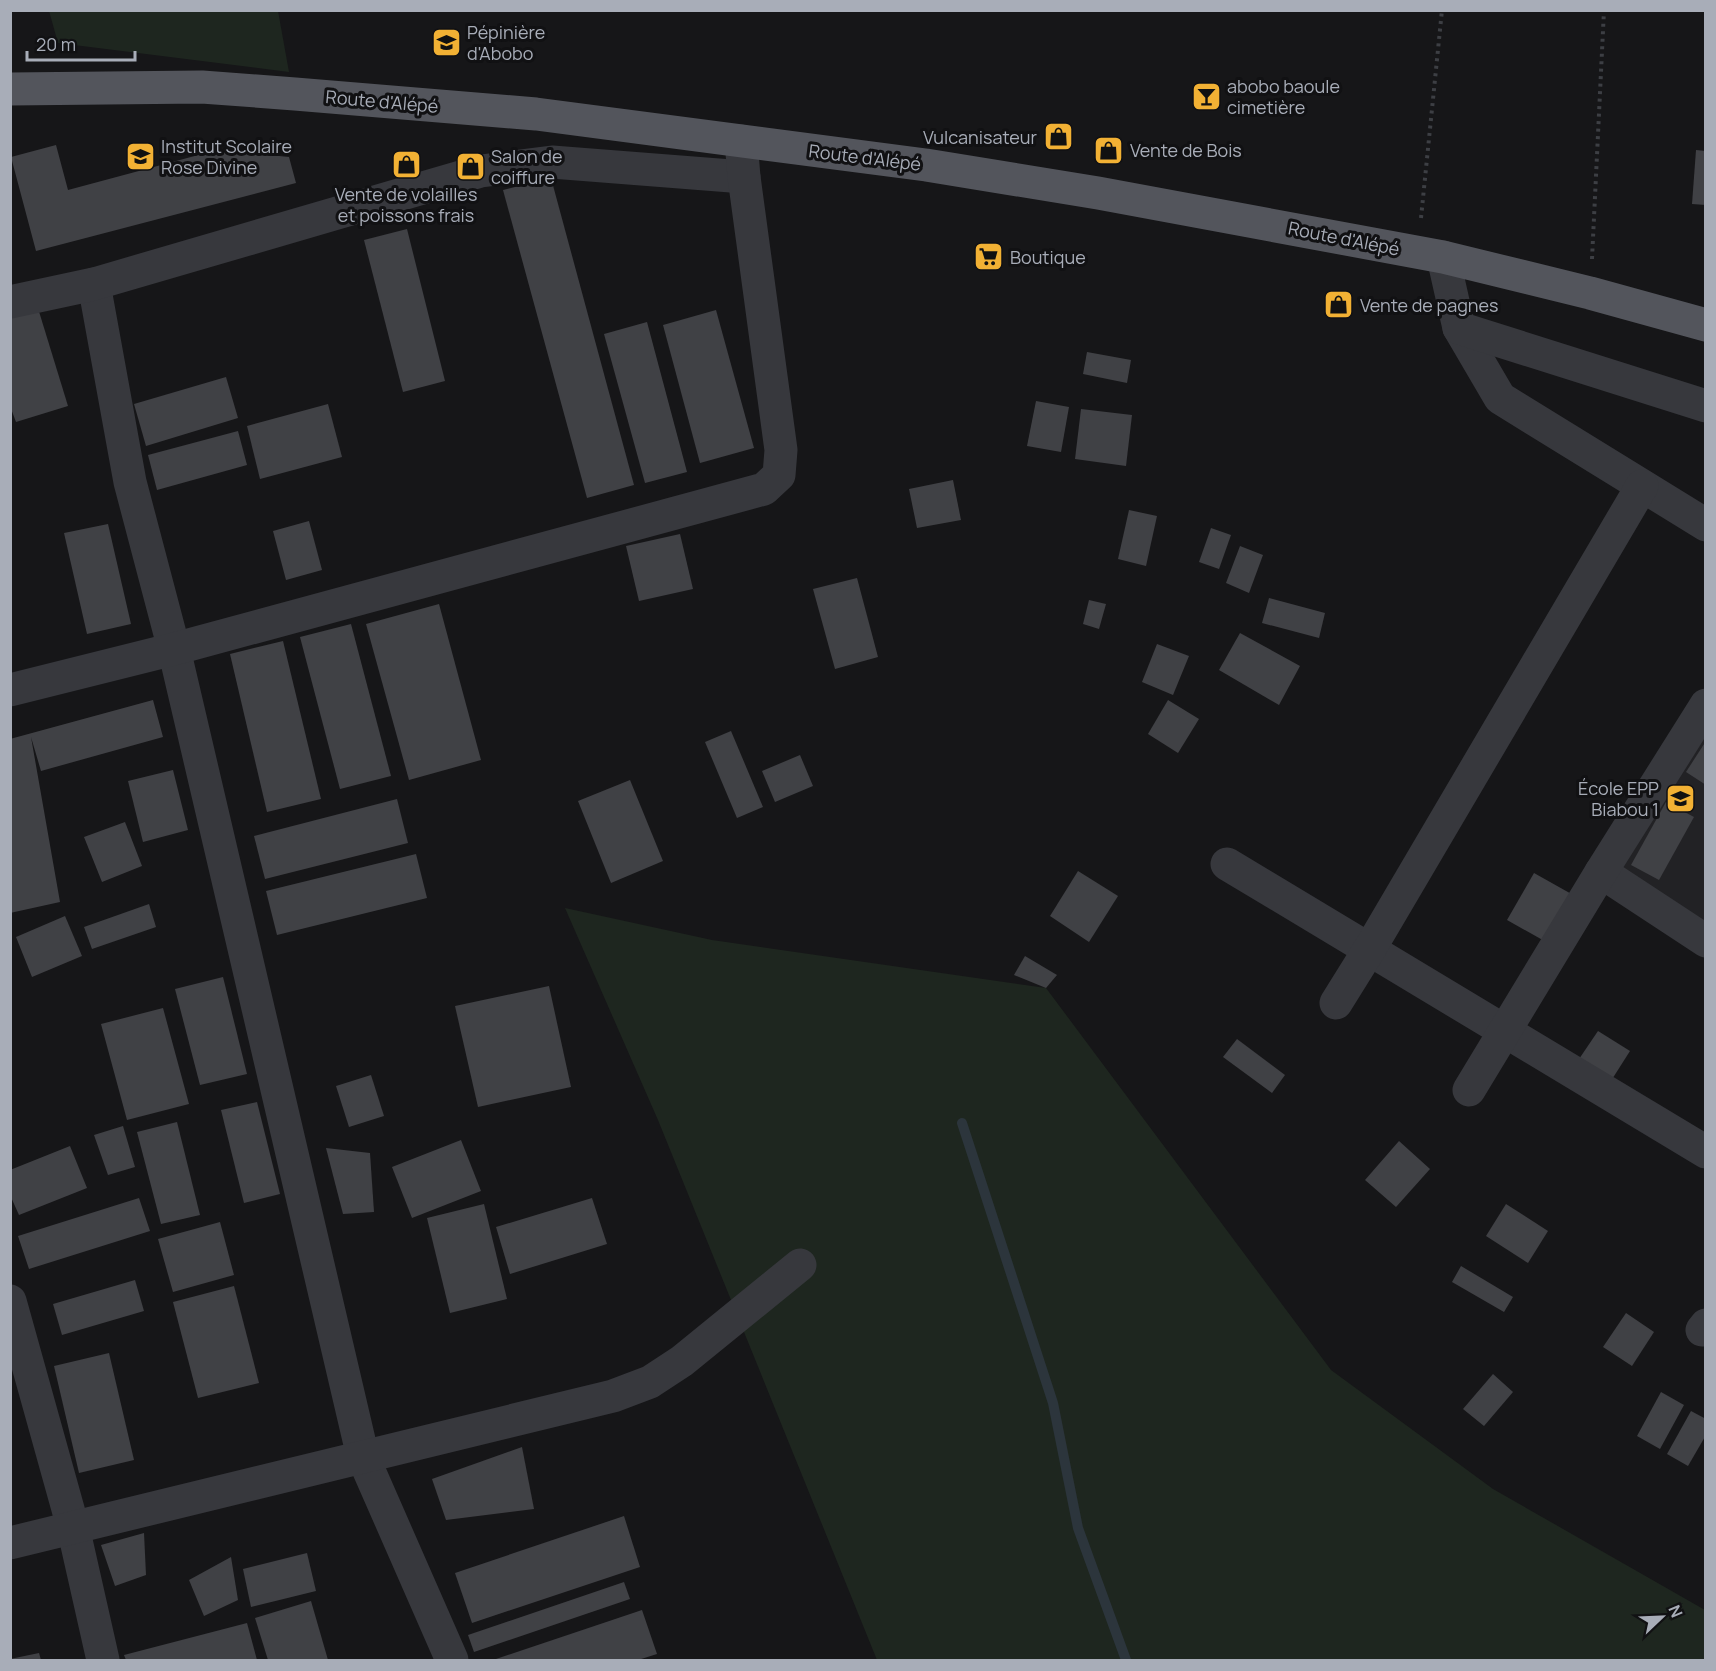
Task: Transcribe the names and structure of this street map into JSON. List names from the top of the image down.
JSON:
{
  "streets": {
    "main road": ["Route d'Alépé"]
  },
  "places": {
    "school or university": ["Pépinière d'Abobo", "Institut Scolaire Rose Divine", "École EPP Biabou 1"],
    "bar": ["abobo baoule cimetière"],
    "shop": [
      "Vulcanisateur",
      "Vente de Bois",
      "Vente de volailles et poissons frais",
      "Salon de coiffure",
      "Vente de pagnes"
    ],
    "supermarket": ["Boutique"]
  },
  "scale_bar": "20 m",
  "north": "top right"
}
